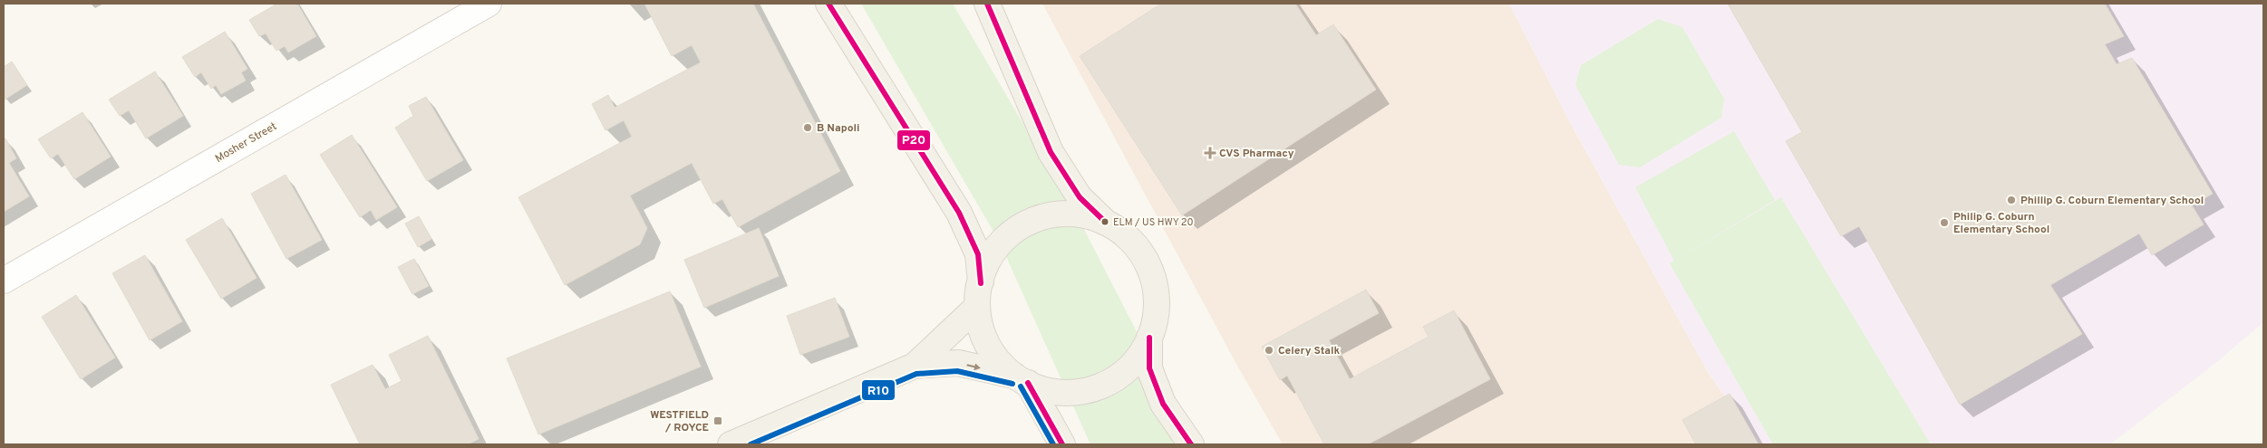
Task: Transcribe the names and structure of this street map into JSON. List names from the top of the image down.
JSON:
{
  "streets": {
    "street": ["Mosher Street"]
  },
  "places": {
    "other": [
      "B Napoli",
      "Phillip G. Coburn Elementary School",
      "ELM / US HWY 20",
      "Philip G. Coburn Elementary School",
      "Celery Stalk"
    ],
    "health": ["CVS Pharmacy"],
    "transit": ["WESTFIELD / ROYCE"]
  },
  "lines": ["transit line P20", "transit line R10"]
}
